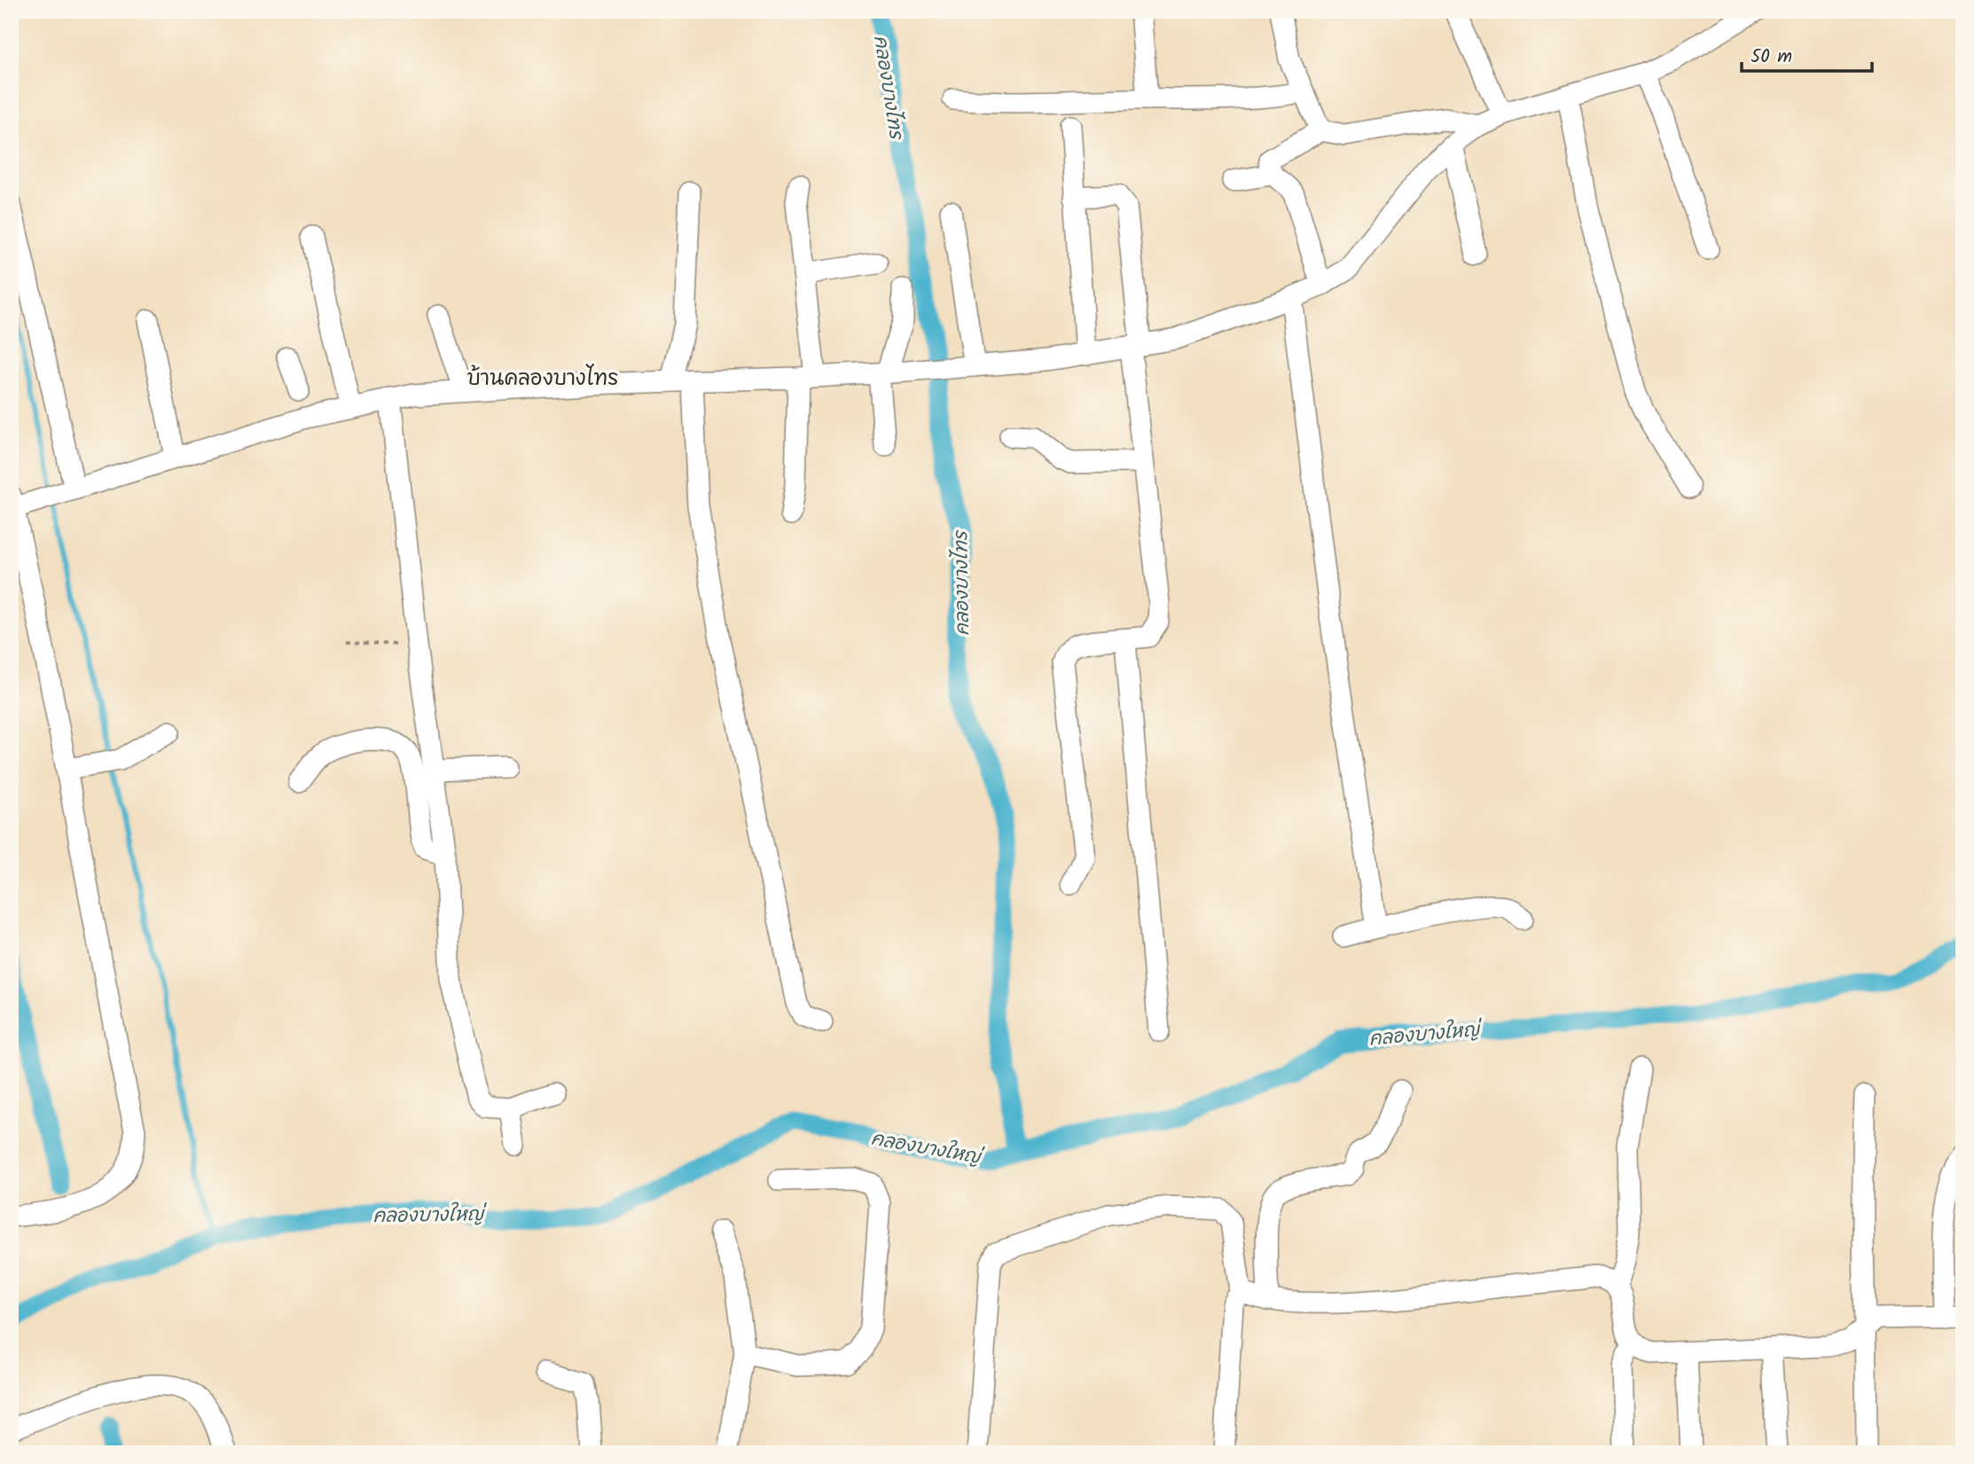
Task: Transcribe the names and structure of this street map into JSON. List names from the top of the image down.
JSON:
{
  "districts": ["บ้านคลองบางไทร"],
  "water": ["คลองบางไทร", "คลองบางใหญ่"],
  "scale_bar": "50 m"
}
